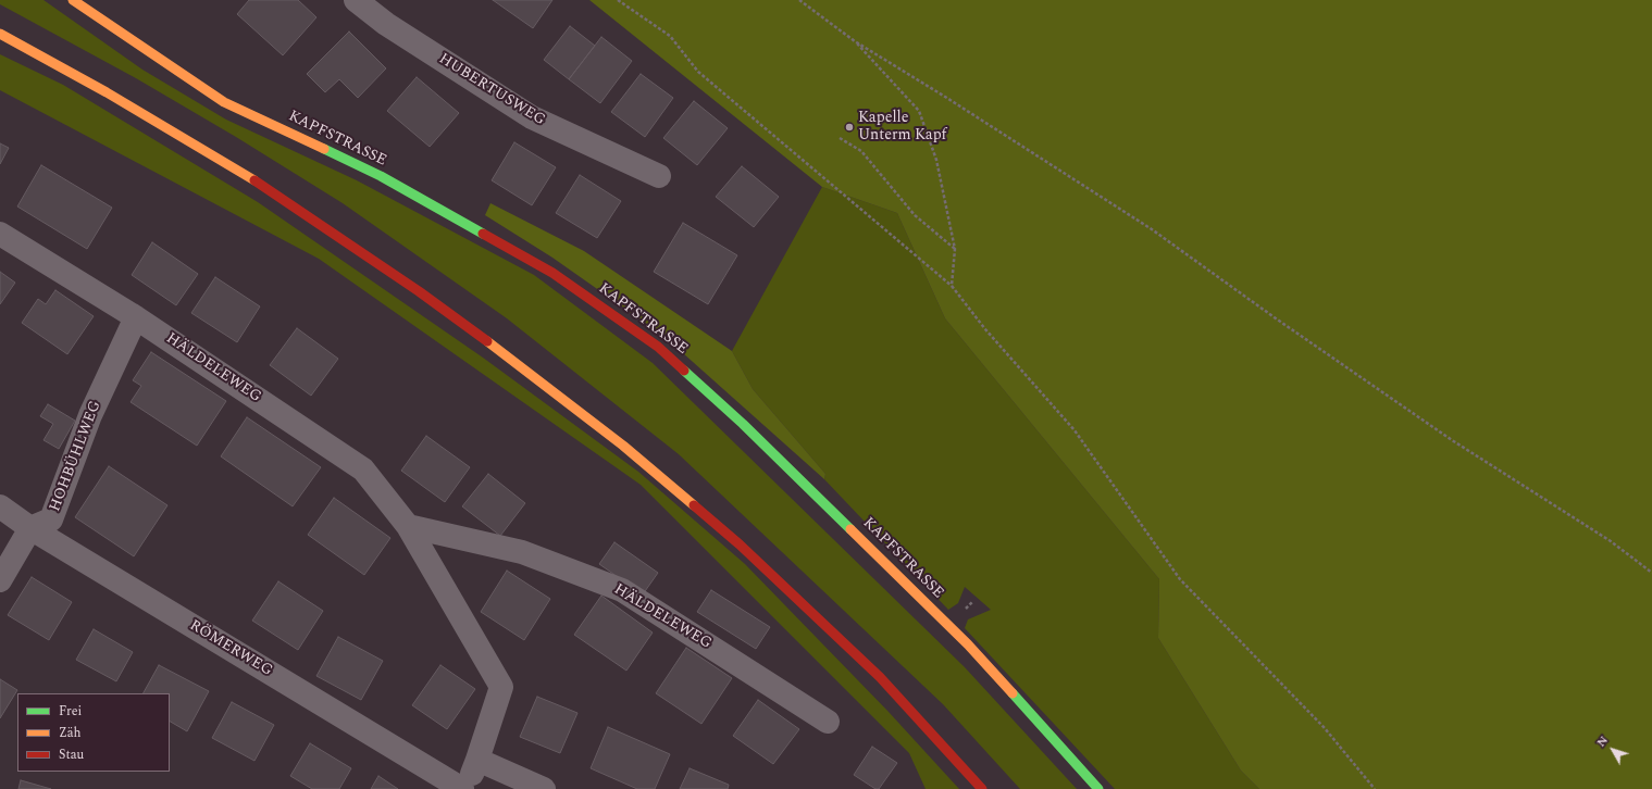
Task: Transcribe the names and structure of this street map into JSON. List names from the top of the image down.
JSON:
{
  "streets": {
    "street": [
      "HUBERTUSWEG",
      "KAPFSTRASSE",
      "HÄLDELEWEG",
      "HOHBÜHLWEG",
      "RÖMERWEG"
    ]
  },
  "crossings": [
    ["HÄLDELEWEG", "HOHBÜHLWEG"],
    ["HOHBÜHLWEG", "RÖMERWEG"]
  ],
  "places": ["Kapelle Unterm Kapf"],
  "legend": ["Frei", "Zäh", "Stau"],
  "north": "top left"
}
